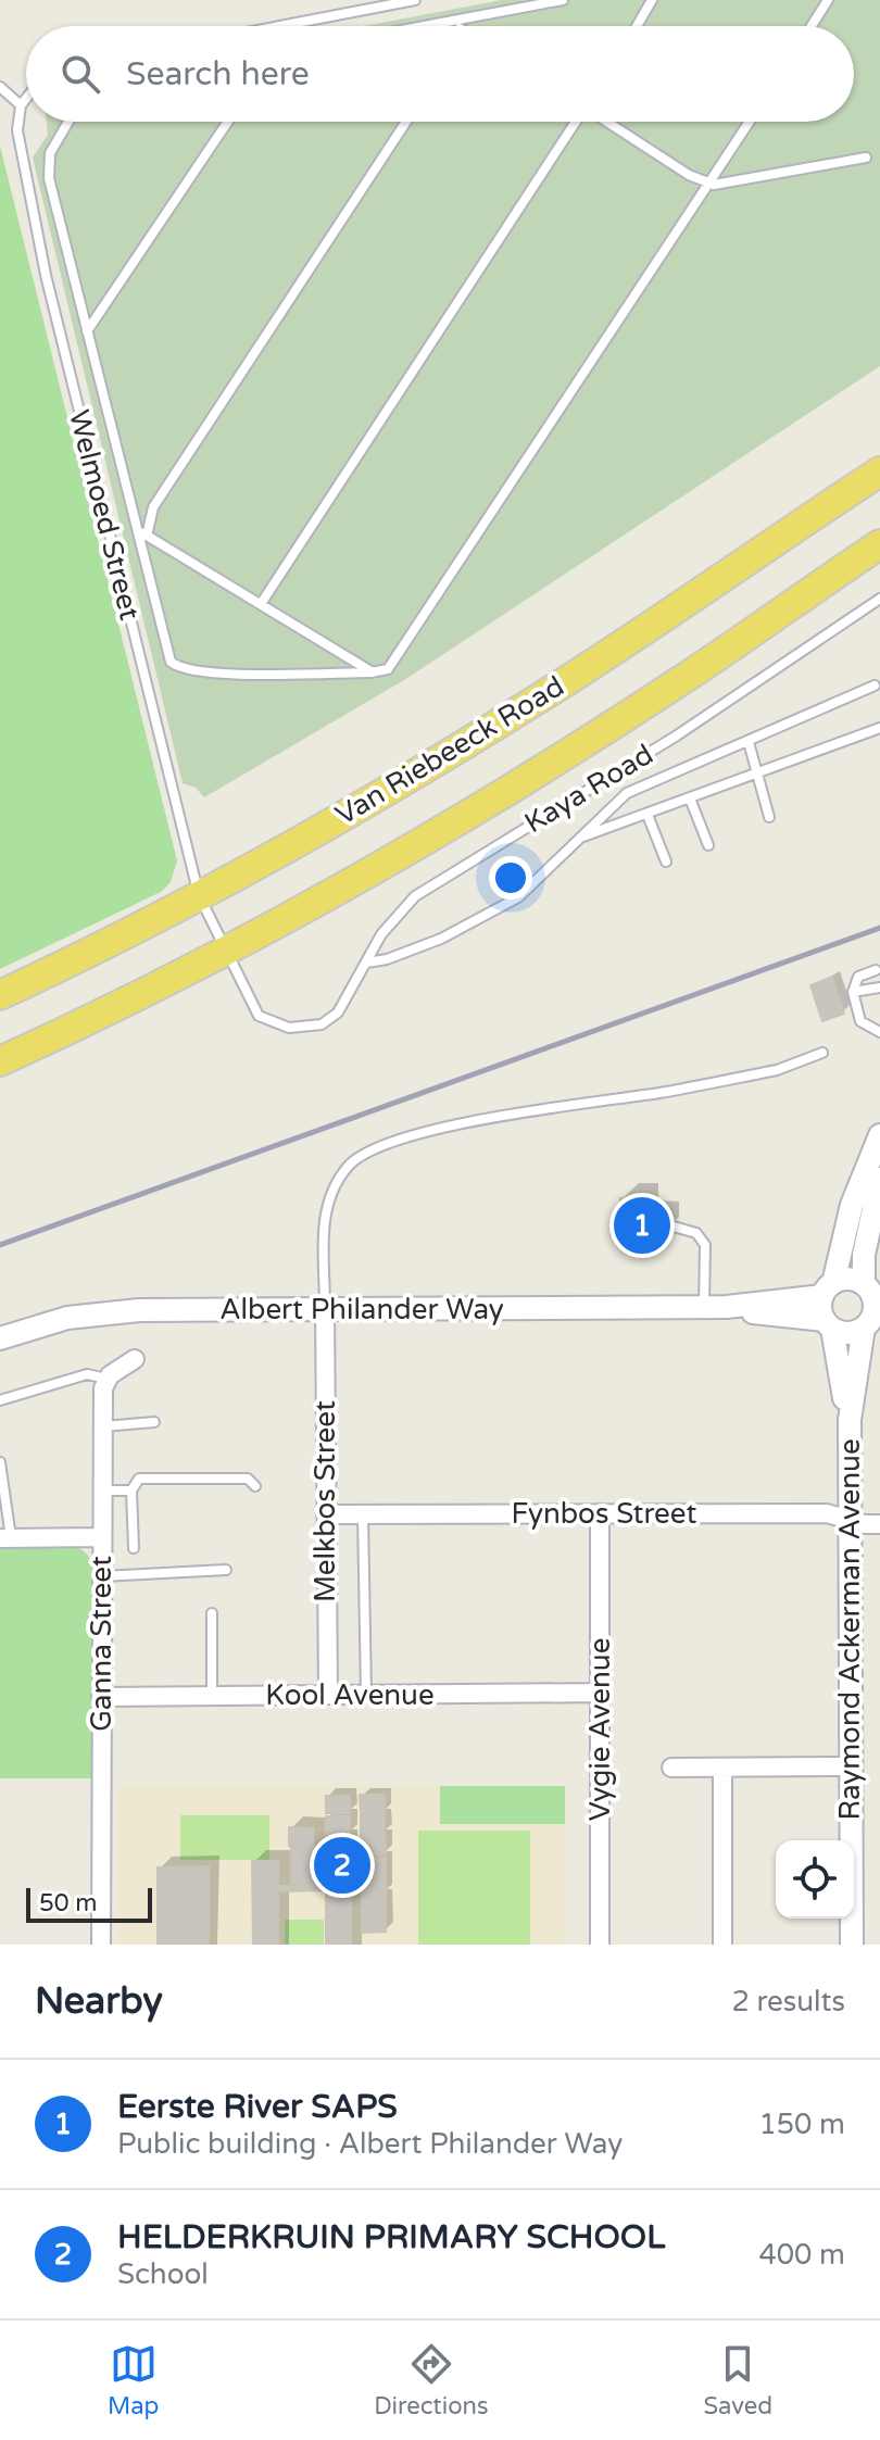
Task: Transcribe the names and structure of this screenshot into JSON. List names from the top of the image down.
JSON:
{
  "streets": {
    "main road": ["Van Riebeeck Road"],
    "street": [
      "Albert Philander Way",
      "Melkbos Street",
      "Fynbos Street",
      "Raymond Ackerman Avenue",
      "Ganna Street",
      "Kool Avenue",
      "Vygie Avenue"
    ],
    "lane": ["Welmoed Street", "Kaya Road"]
  },
  "crossings": [
    ["Welmoed Street", "Van Riebeeck Road"],
    ["Welmoed Street", "Kaya Road"],
    ["Albert Philander Way", "Melkbos Street"],
    ["Albert Philander Way", "Raymond Ackerman Avenue"],
    ["Melkbos Street", "Fynbos Street"],
    ["Melkbos Street", "Kool Avenue"],
    ["Fynbos Street", "Raymond Ackerman Avenue"],
    ["Fynbos Street", "Vygie Avenue"],
    ["Ganna Street", "Kool Avenue"],
    ["Kool Avenue", "Vygie Avenue"]
  ],
  "scale_bar": "50 m",
  "page": {
    "search": "Search here",
    "pins": ["1", "2"],
    "scale": "50 m",
    "heading": ["Nearby", "2 results"],
    "list": [
      {
        "mark": "1",
        "name": "Eerste River SAPS",
        "note": "Public building · Albert Philander Way",
        "value": "150 m"
      },
      {
        "mark": "2",
        "name": "HELDERKRUIN PRIMARY SCHOOL",
        "note": "School",
        "value": "400 m"
      }
    ],
    "nav": ["Map", "Directions", "Saved"]
  }
}
